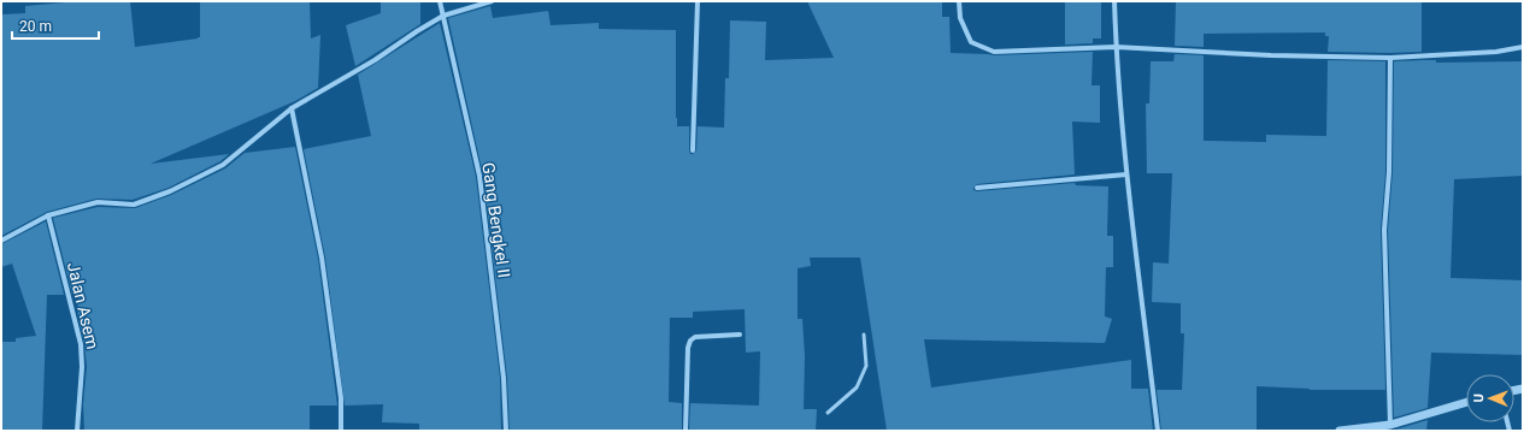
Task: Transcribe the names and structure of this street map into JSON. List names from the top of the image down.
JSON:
{
  "streets": {
    "street": ["Gang Bengkel II", "Jalan Asem"]
  },
  "scale_bar": "20 m",
  "north": "left"
}
